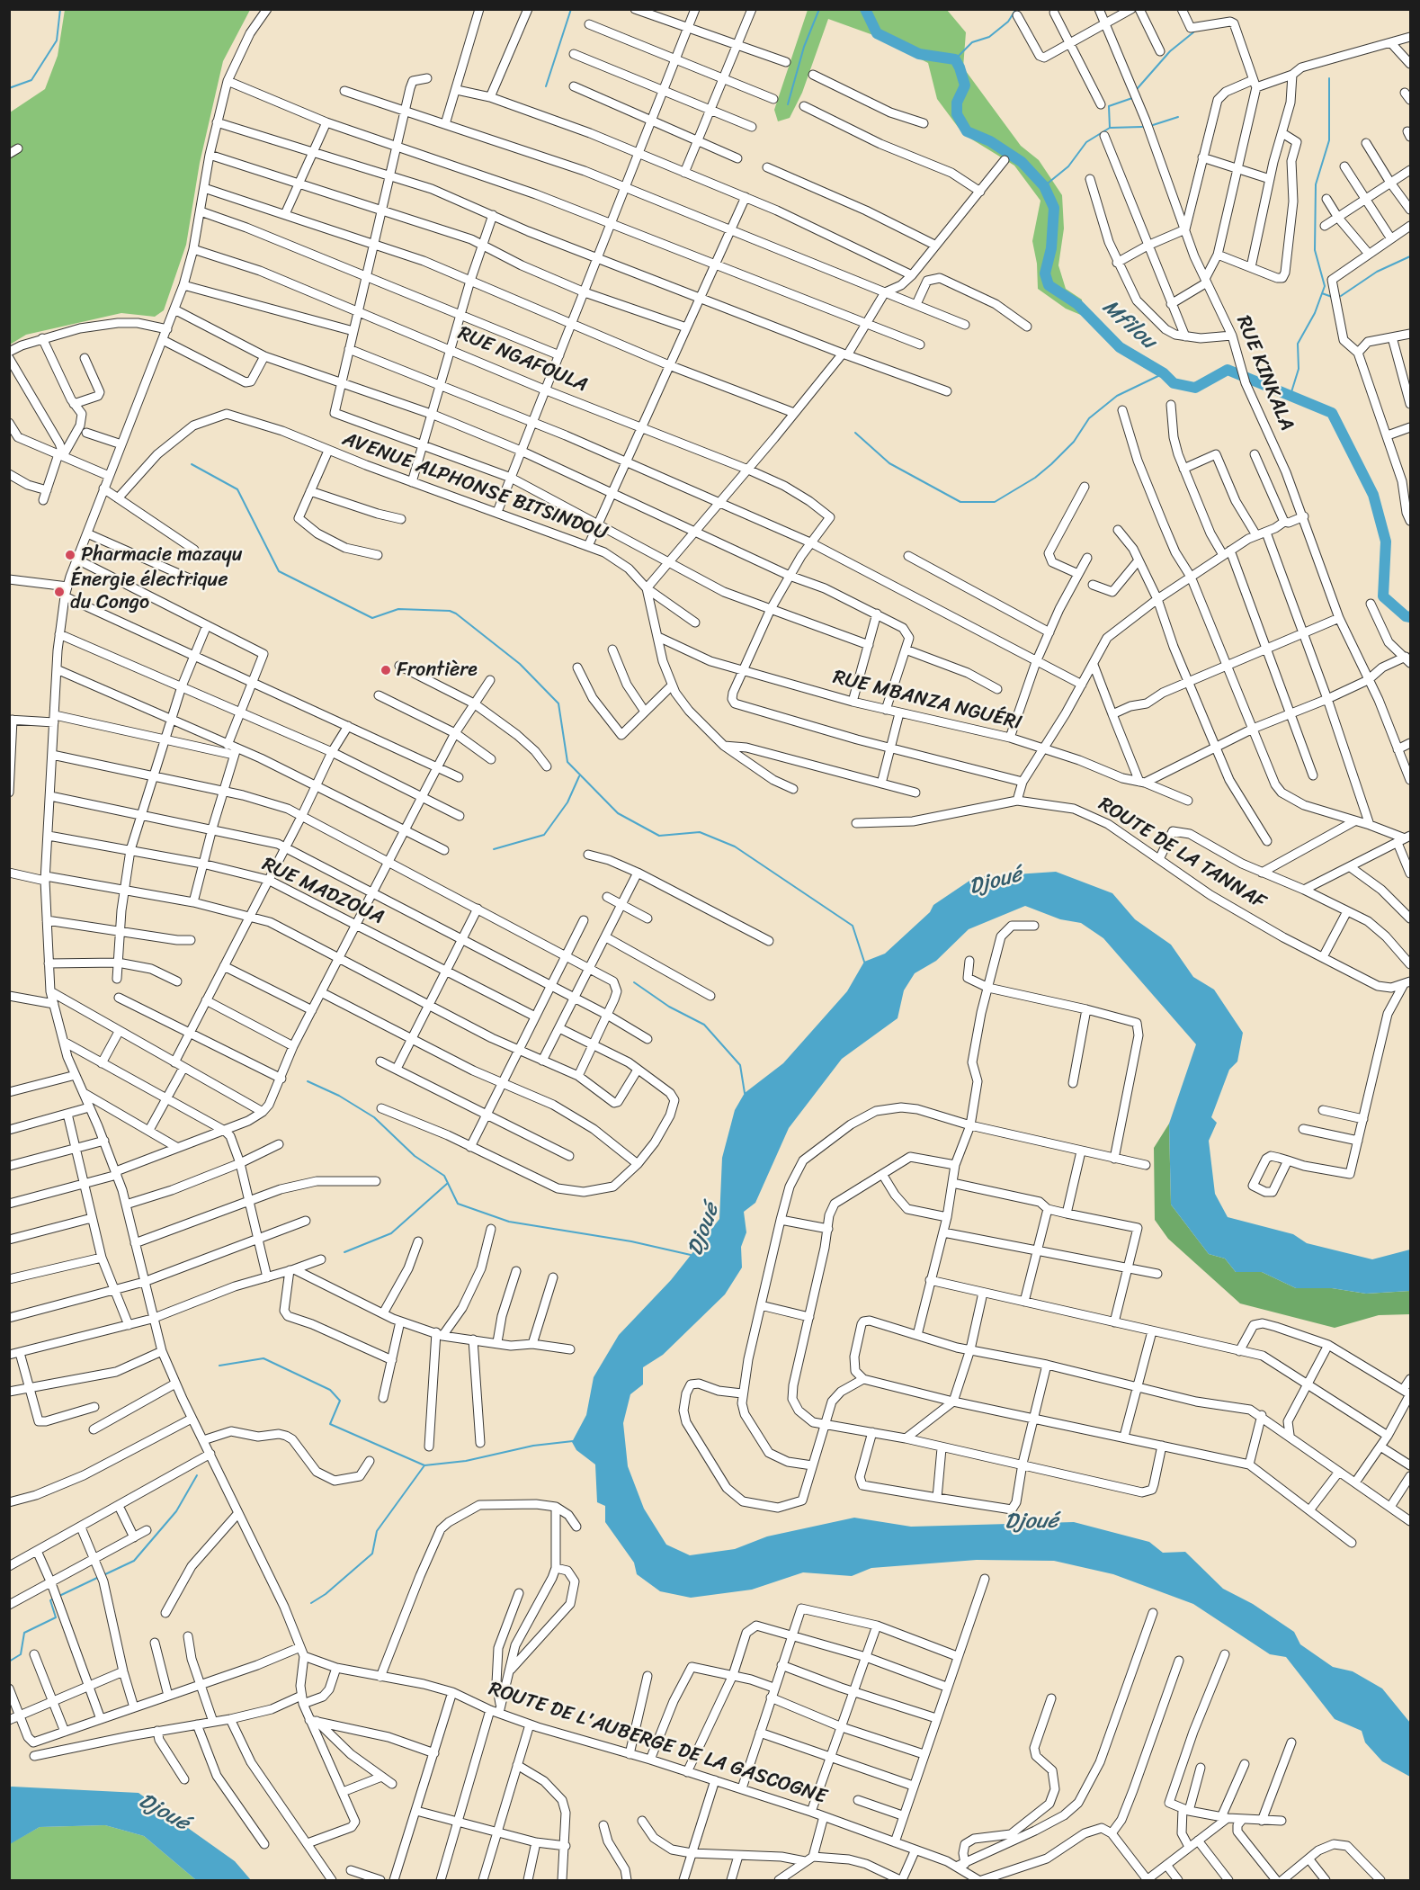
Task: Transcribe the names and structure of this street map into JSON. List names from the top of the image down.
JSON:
{
  "streets": {
    "street": [
      "RUE NGAFOULA",
      "RUE KINKALA",
      "AVENUE ALPHONSE BITSINDOU",
      "RUE MBANZA NGUÉRI",
      "ROUTE DE LA TANNAF",
      "RUE MADZOUA",
      "ROUTE DE L'AUBERGE DE LA GASCOGNE"
    ]
  },
  "water": ["Mfilou", "Djoué"],
  "places": ["Pharmacie mazayu", "Énergie électrique du Congo", "Frontière"]
}
